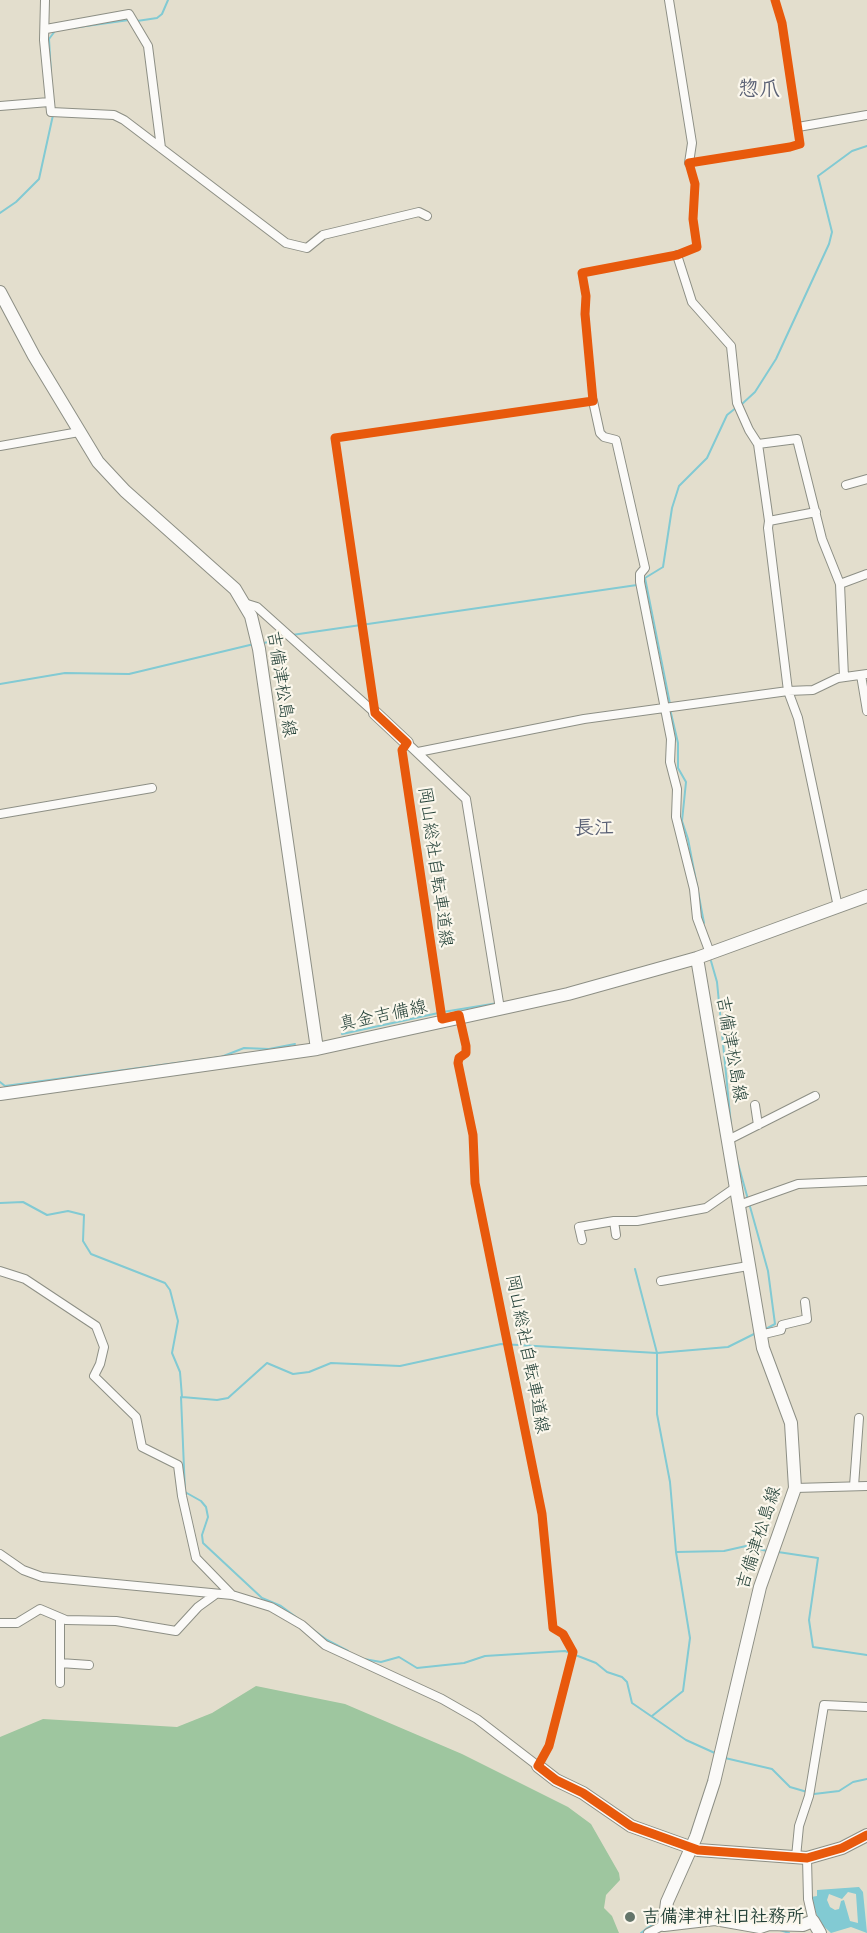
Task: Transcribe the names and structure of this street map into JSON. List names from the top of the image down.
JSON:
{
  "streets": {
    "main road": ["吉備津松島線", "真金吉備線"],
    "cycle path": ["岡山総社自転車道線"]
  },
  "crossings": [
    ["吉備津松島線", "真金吉備線"]
  ],
  "districts": ["惣爪", "長江"],
  "places": ["吉備津神社旧社務所"]
}
